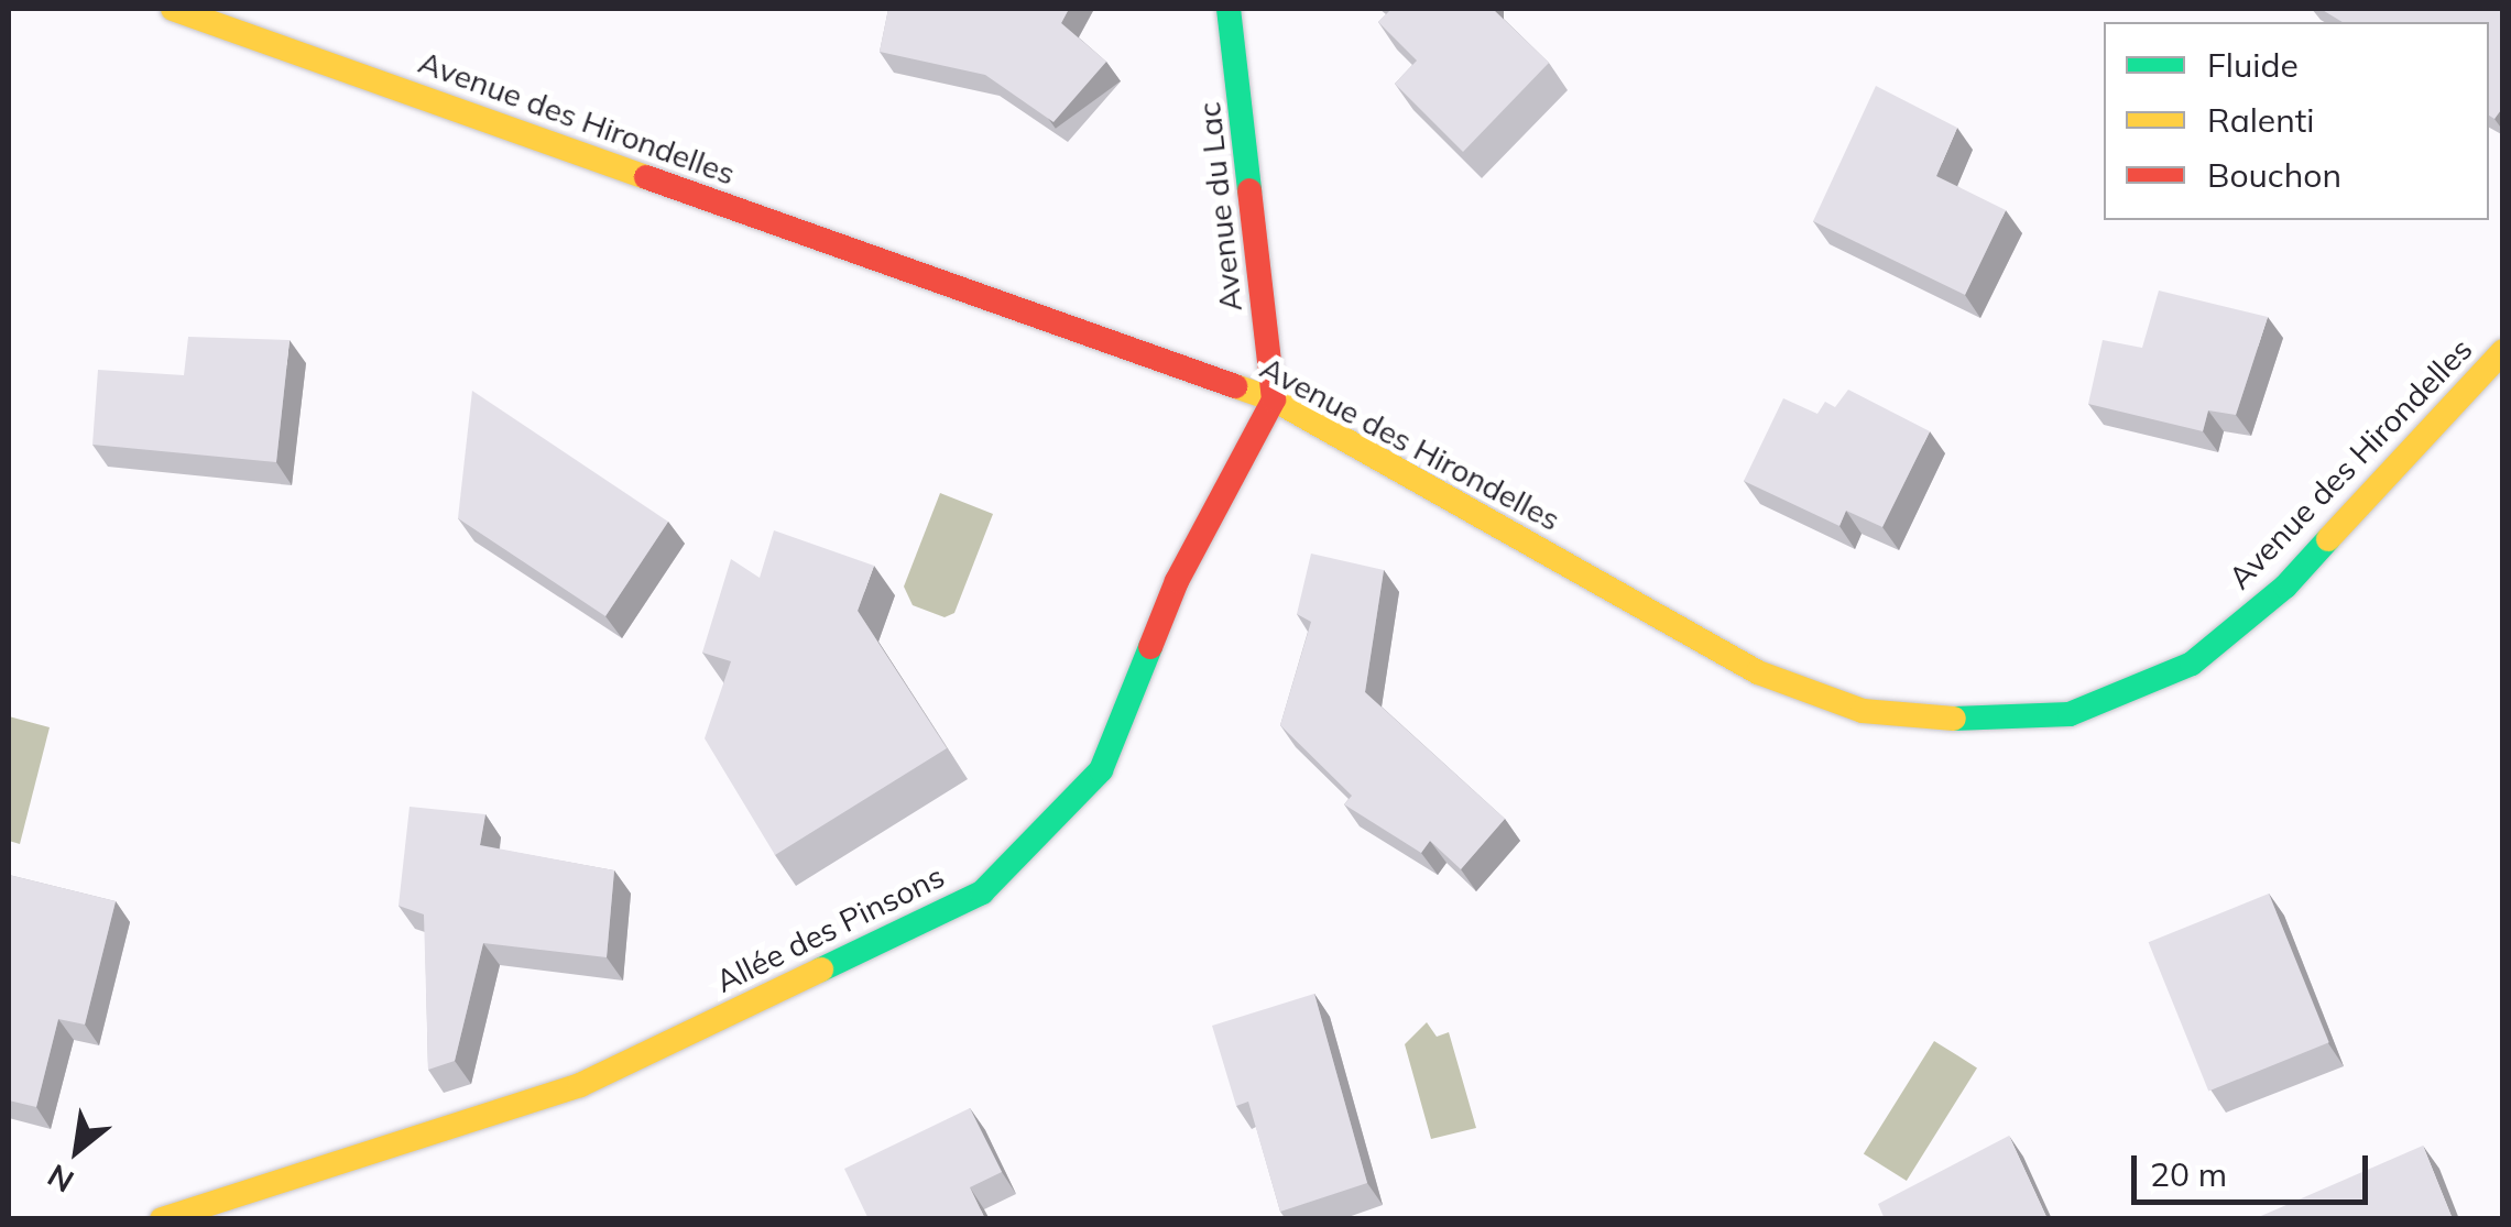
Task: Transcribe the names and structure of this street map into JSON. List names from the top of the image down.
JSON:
{
  "streets": {
    "street": ["Avenue des Hirondelles", "Avenue du Lac", "Allée des Pinsons"]
  },
  "crossings": [
    ["Avenue des Hirondelles", "Avenue du Lac"],
    ["Avenue des Hirondelles", "Allée des Pinsons"],
    ["Avenue du Lac", "Allée des Pinsons"]
  ],
  "legend": ["Fluide", "Ralenti", "Bouchon"],
  "scale_bar": "20 m",
  "north": "bottom left"
}
